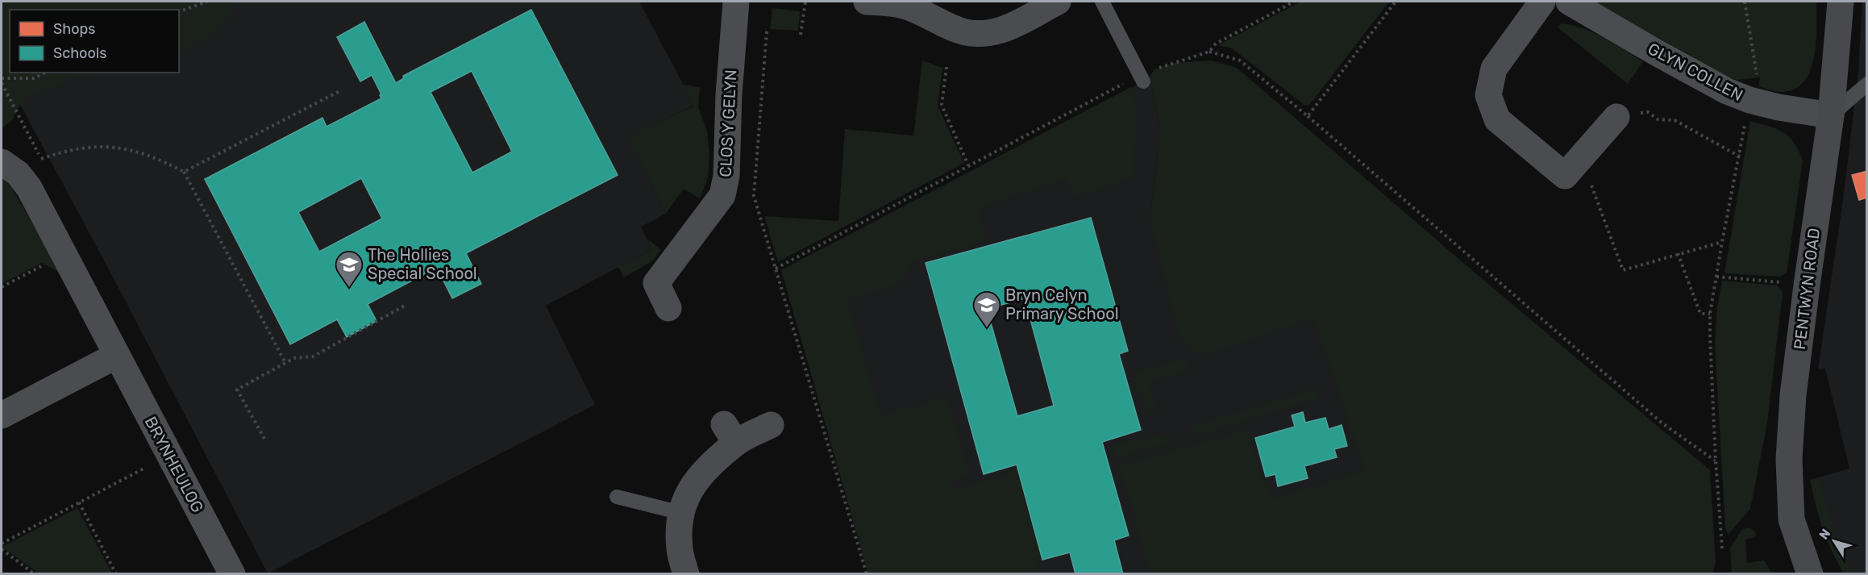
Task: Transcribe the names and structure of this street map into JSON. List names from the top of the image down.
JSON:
{
  "streets": {
    "street": [
      "GLYN COLLEN",
      "CLOS Y GELYN",
      "PENTWYN ROAD",
      "BRYNHEULOG"
    ]
  },
  "crossings": [
    ["GLYN COLLEN", "PENTWYN ROAD"]
  ],
  "places": {
    "school or university": ["The Hollies Special School", "Bryn Celyn Primary School"]
  },
  "legend": ["Shops", "Schools"],
  "north": "top left"
}
